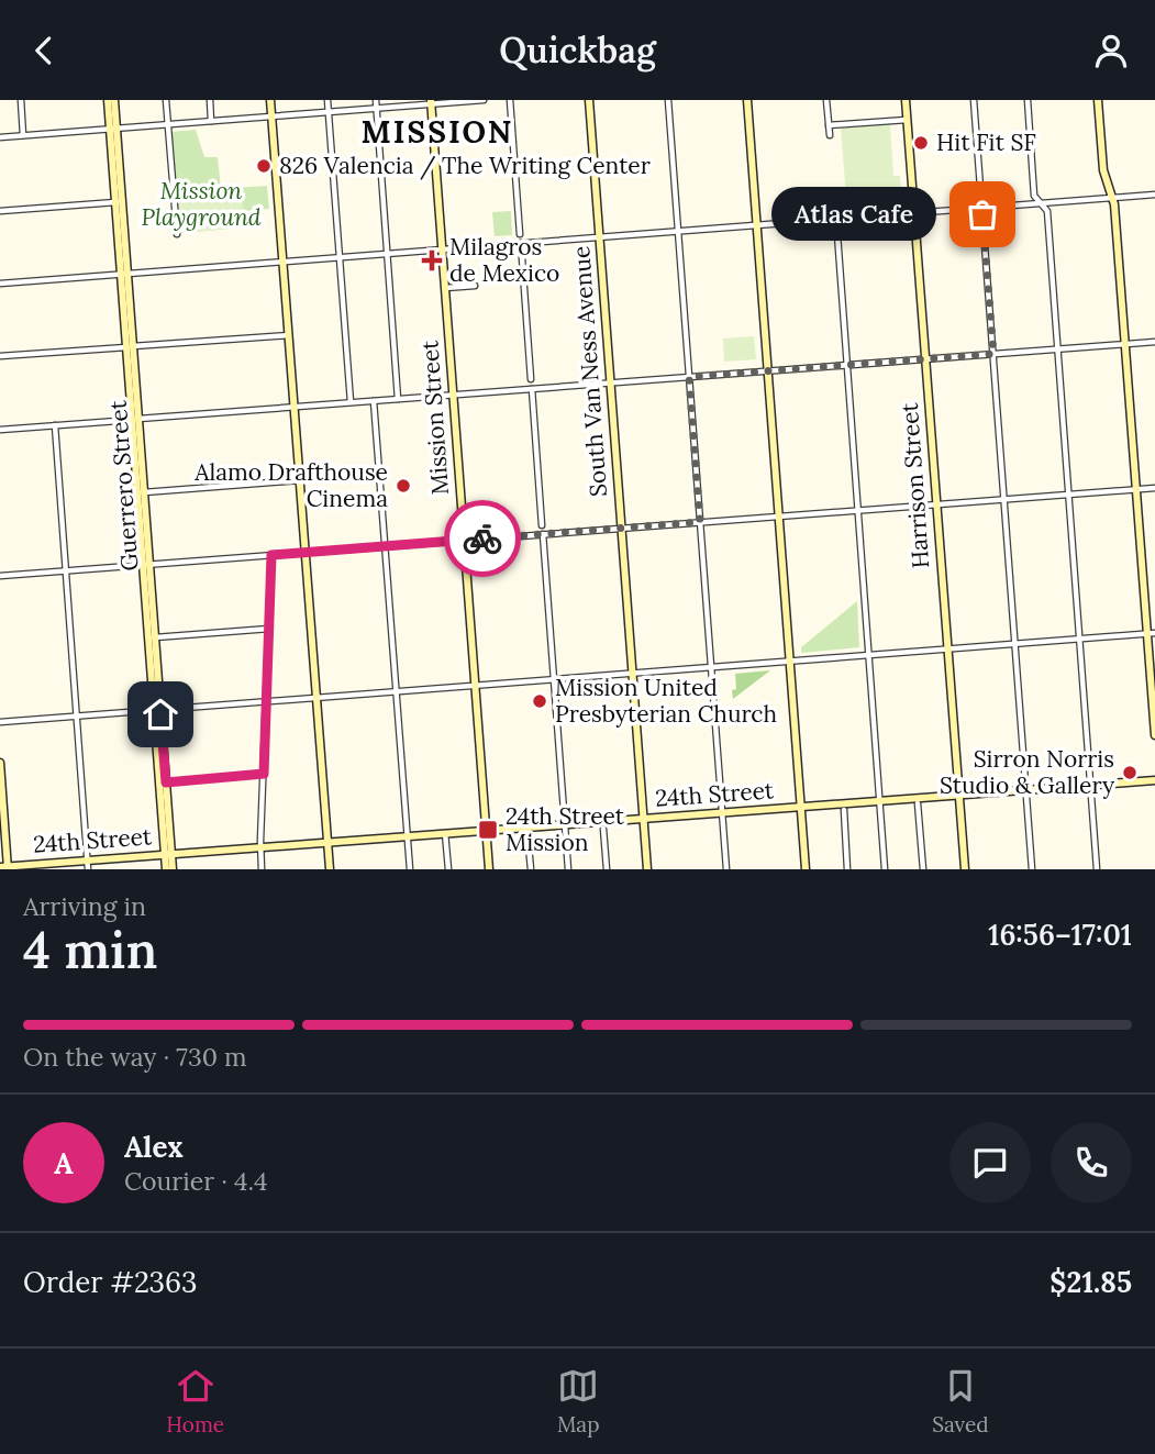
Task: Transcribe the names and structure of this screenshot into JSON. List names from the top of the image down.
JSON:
{
  "streets": {
    "street": [
      "South Van Ness Avenue",
      "Mission Street",
      "Guerrero Street",
      "Harrison Street",
      "24th Street"
    ]
  },
  "crossings": [
    ["South Van Ness Avenue", "24th Street"],
    ["Mission Street", "24th Street"],
    ["Guerrero Street", "24th Street"],
    ["Harrison Street", "24th Street"]
  ],
  "districts": ["MISSION"],
  "parks": ["Mission Playground"],
  "places": {
    "other": [
      "Hit Fit SF",
      "826 Valencia / The Writing Center",
      "Atlas Cafe",
      "Alamo Drafthouse Cinema",
      "Mission United Presbyterian Church",
      "Sirron Norris Studio & Gallery"
    ],
    "health": ["Milagros de Mexico"],
    "transit": ["24th Street Mission"]
  },
  "page": {
    "header": "Quickbag",
    "bubble": "Atlas Cafe",
    "heading": ["4 min", "Arriving in", "16:56–17:01"],
    "panel": [
      "Alex",
      "Courier · 4.4",
      "Order #2363",
      "$21.85"
    ],
    "bar": "On the way · 730 m",
    "round": "A",
    "tabs": ["Home", "Map", "Saved"]
  }
}
